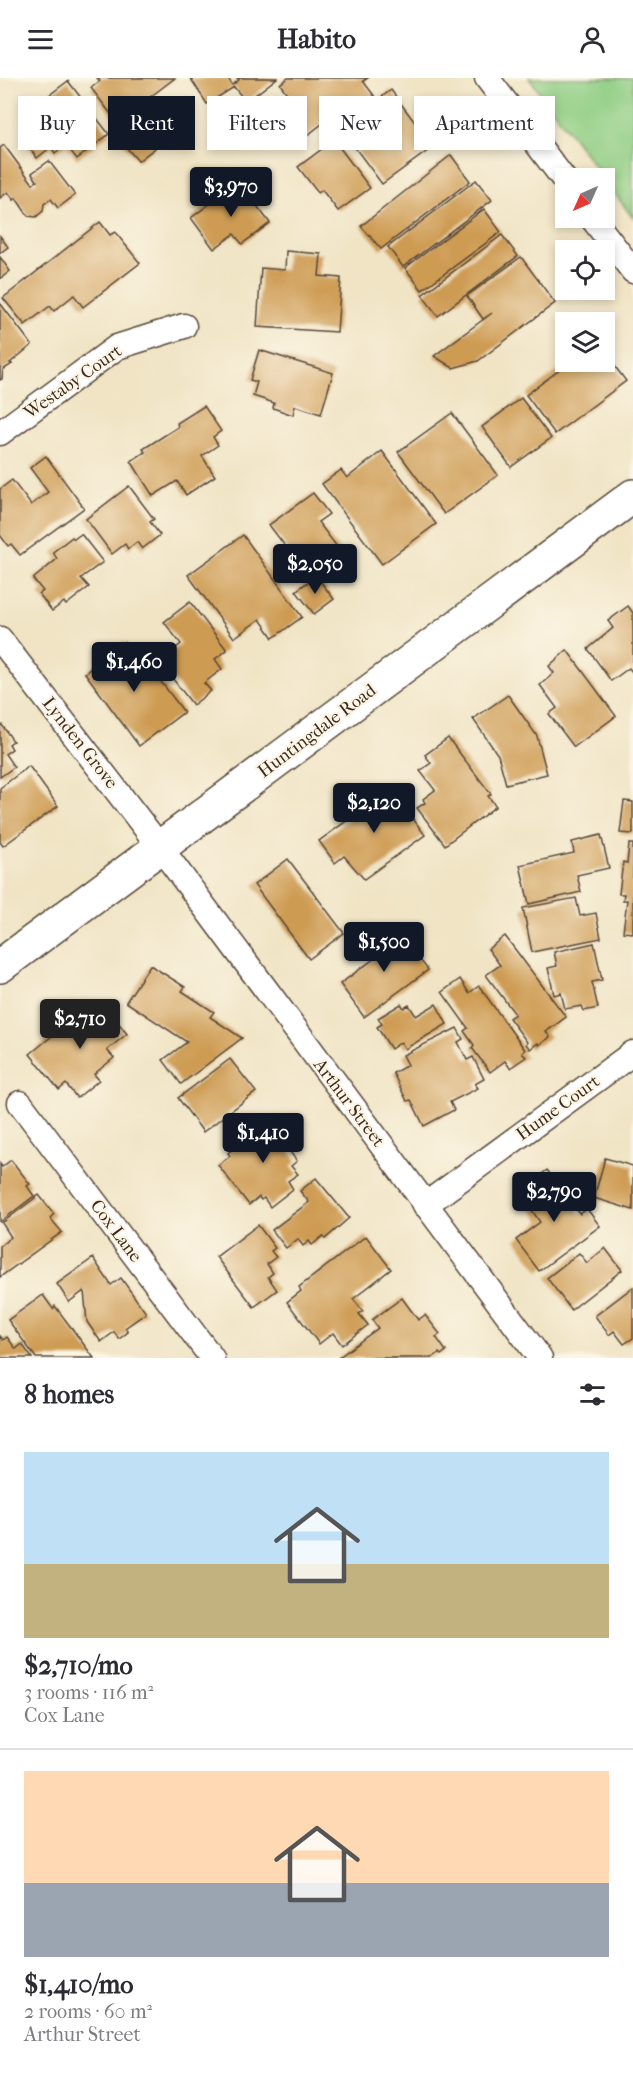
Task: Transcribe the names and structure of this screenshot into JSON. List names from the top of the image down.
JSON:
{
  "streets": {
    "main road": ["Huntingdale Road"],
    "street": [
      "Westaby Court",
      "Lynden Grove",
      "Arthur Street",
      "Hume Court",
      "Cox Lane"
    ]
  },
  "crossings": [
    ["Huntingdale Road", "Lynden Grove"],
    ["Huntingdale Road", "Arthur Street"],
    ["Lynden Grove", "Arthur Street"],
    ["Arthur Street", "Hume Court"]
  ],
  "north": "bottom left",
  "page": {
    "header": "Habito",
    "chip": [
      "Buy",
      "Rent",
      "Filters",
      "New",
      "Apartment"
    ],
    "price": [
      "$3,970",
      "$2,050",
      "$1,460",
      "$2,120",
      "$1,500",
      "$2,710",
      "$1,410",
      "$2,790"
    ],
    "heading": "8 homes",
    "list": [
      {
        "name": "$2,710/mo",
        "note": "3 rooms · 116 m² · Cox Lane"
      },
      {
        "name": "$1,410/mo",
        "note": "2 rooms · 60 m² · Arthur Street"
      }
    ]
  }
}
